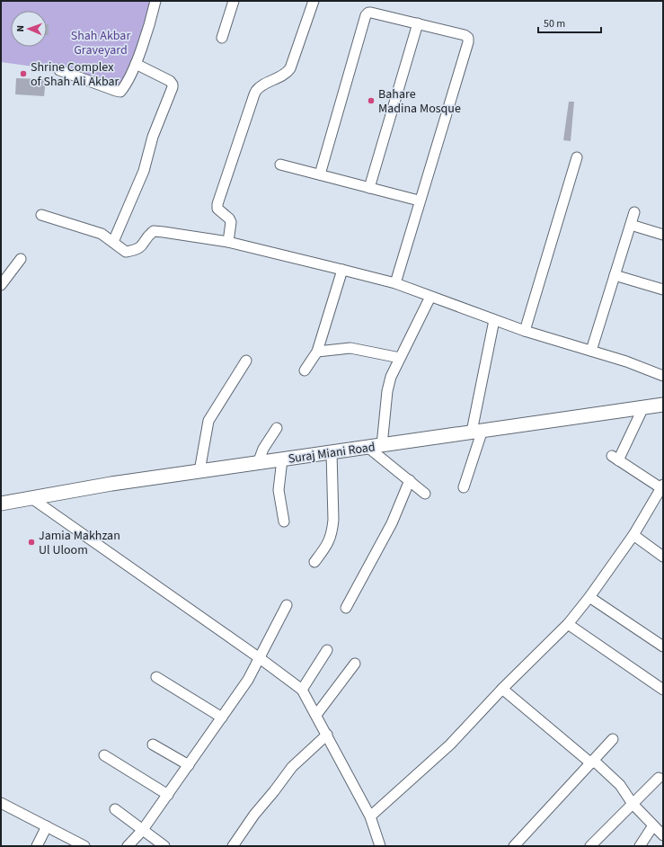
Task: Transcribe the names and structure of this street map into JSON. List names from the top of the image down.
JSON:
{
  "streets": {
    "street": ["Suraj Miani Road"]
  },
  "parks": ["Shah Akbar Graveyard"],
  "places": ["Shrine Complex of Shah Ali Akbar", "Bahare Madina Mosque", "Jamia Makhzan Ul Uloom"],
  "scale_bar": "50 m",
  "north": "left"
}
